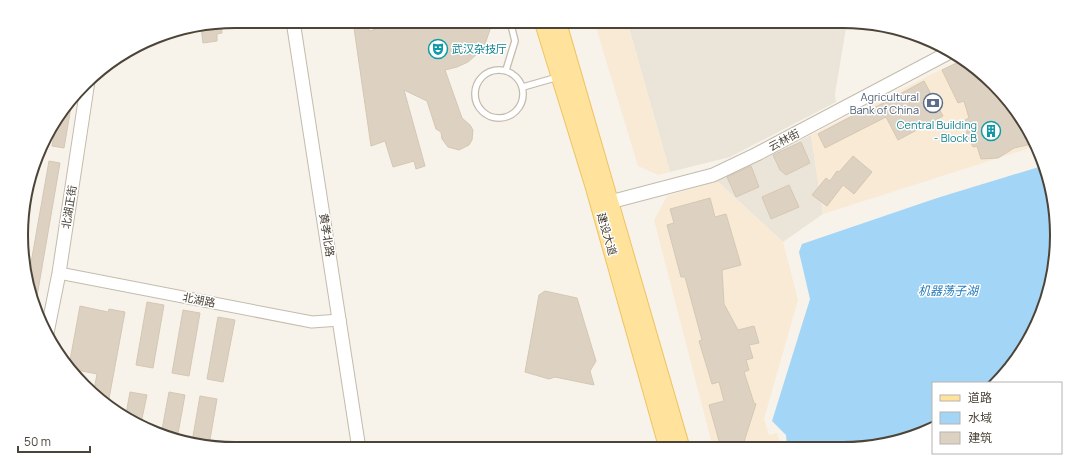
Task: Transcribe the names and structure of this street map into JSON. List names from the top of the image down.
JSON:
{
  "streets": {
    "main road": ["建设大道"],
    "street": [
      "云林街",
      "北湖正街",
      "黄孝北路",
      "北湖路"
    ]
  },
  "crossings": [
    ["云林街", "建设大道"],
    ["北湖正街", "北湖路"],
    ["黄孝北路", "北湖路"]
  ],
  "water": ["机器荡子湖"],
  "places": {
    "theatre": ["武汉杂技厅"],
    "bank": ["Agricultural Bank of China"],
    "building": ["Central Building - Block B"]
  },
  "legend": ["道路", "水域", "建筑"],
  "scale_bar": "50 m"
}
